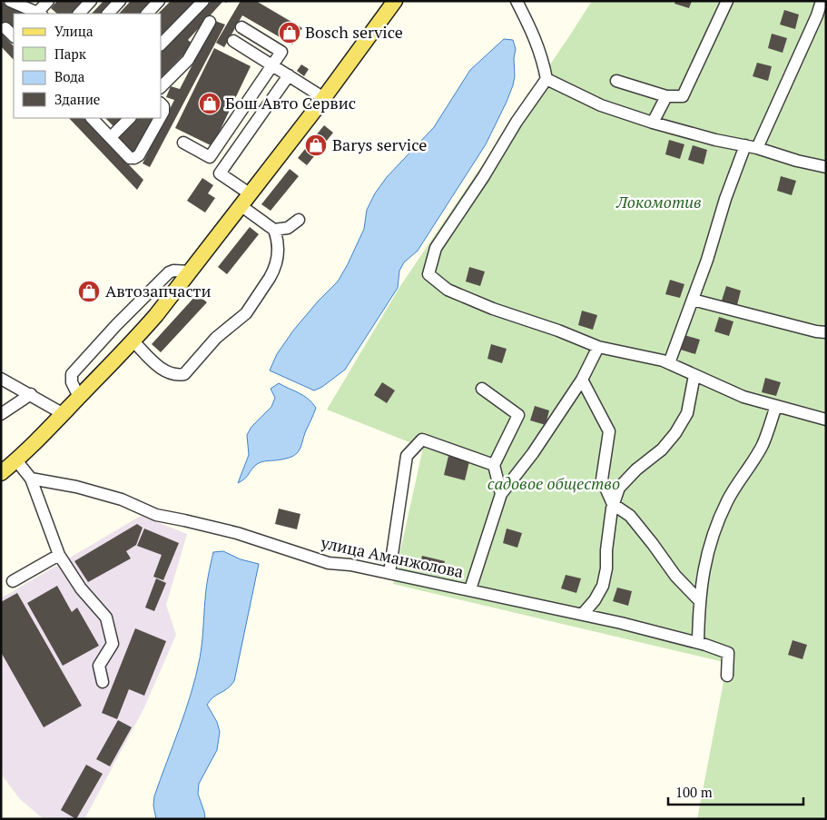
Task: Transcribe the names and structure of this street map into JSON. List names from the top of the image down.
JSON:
{
  "streets": {
    "street": ["улица Аманжолова"]
  },
  "parks": ["Локомотив", "садовое общество"],
  "places": {
    "shop": [
      "Bosch service",
      "Бош Авто Сервис",
      "Barys service",
      "Автозапчасти"
    ]
  },
  "legend": [
    "Улица",
    "Парк",
    "Вода",
    "Здание"
  ],
  "scale_bar": "100 m"
}
